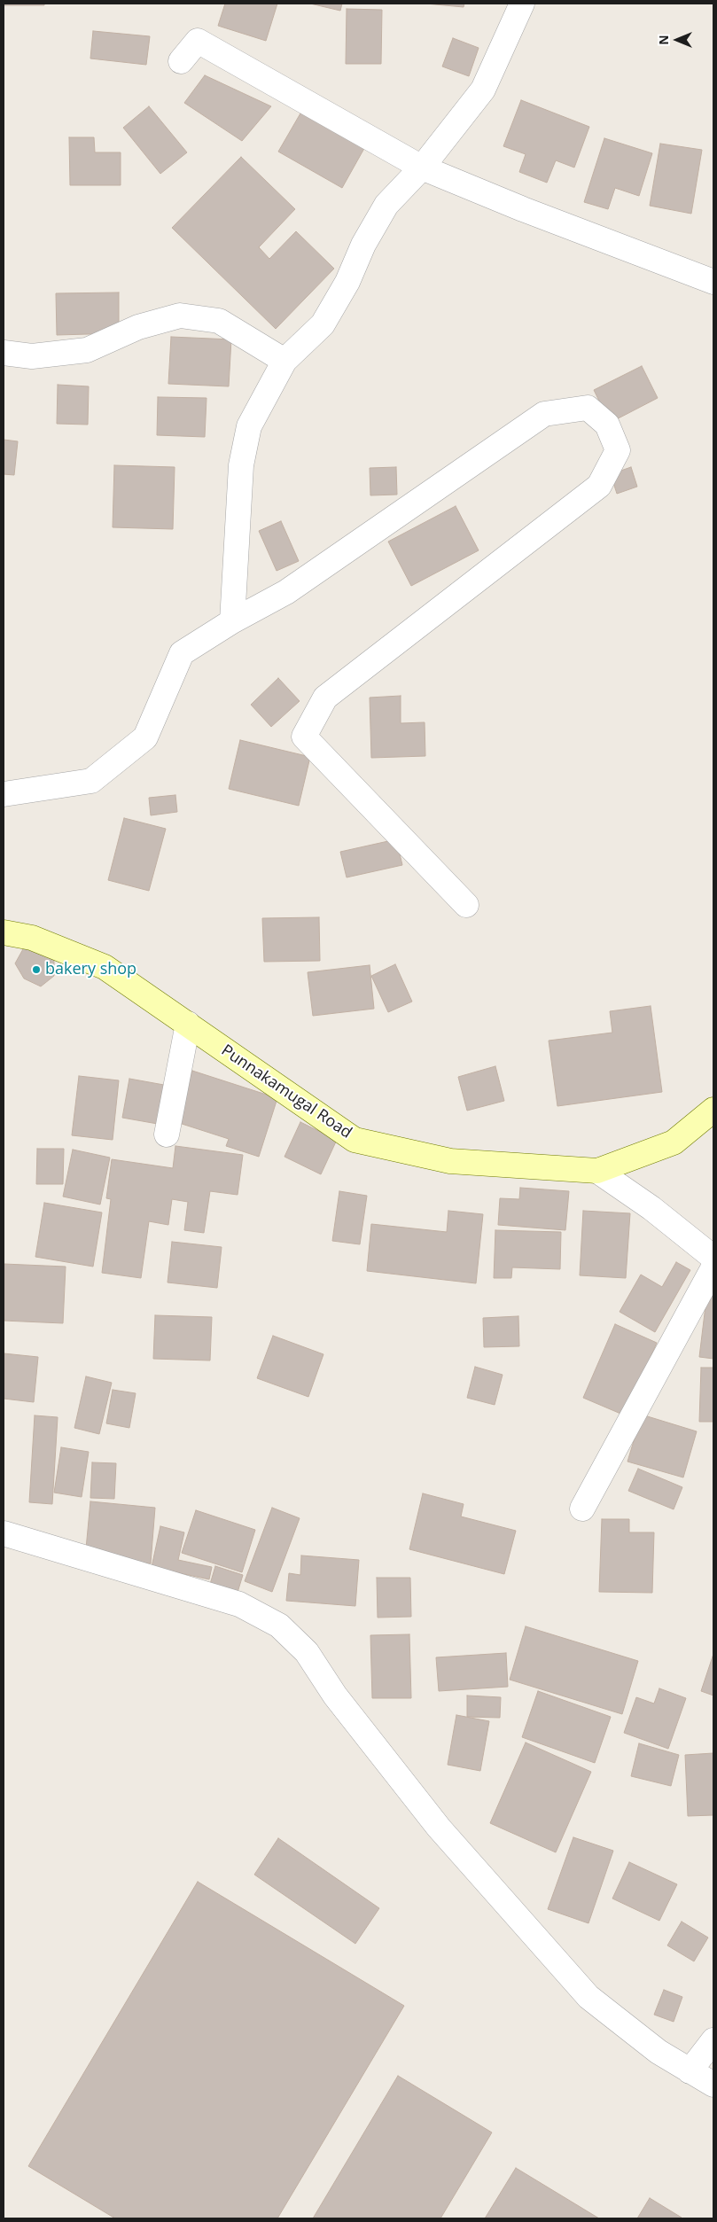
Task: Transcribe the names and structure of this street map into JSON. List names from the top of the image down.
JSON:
{
  "streets": {
    "street": ["Punnakamugal Road"]
  },
  "places": ["bakery shop"],
  "north": "left"
}
